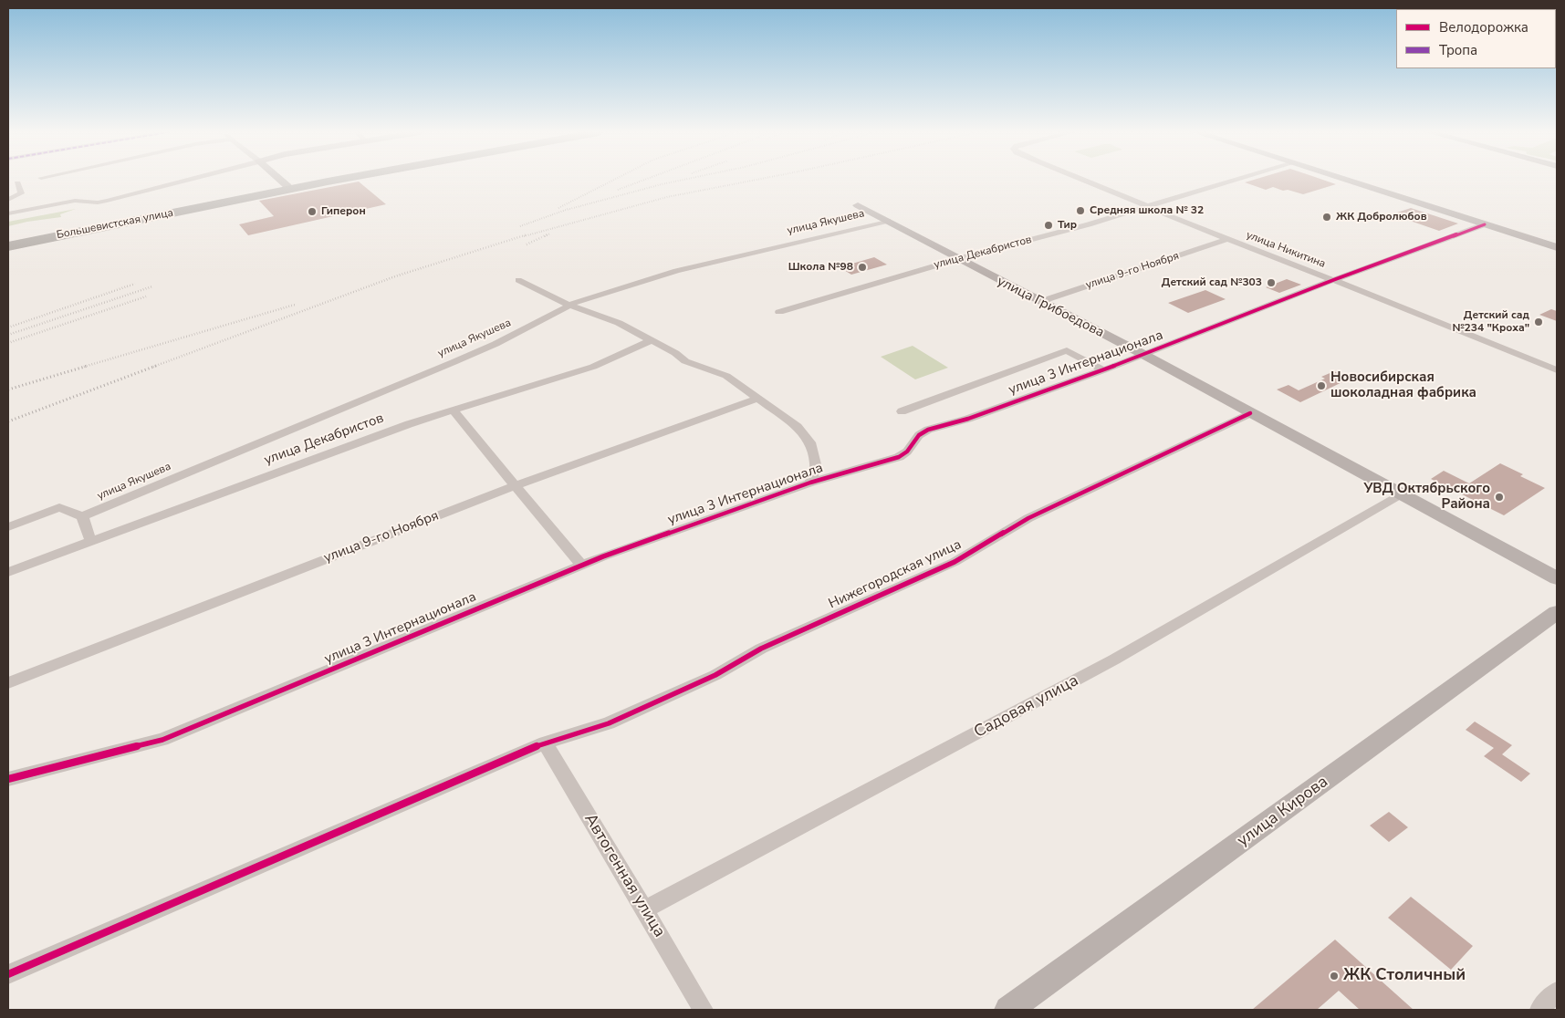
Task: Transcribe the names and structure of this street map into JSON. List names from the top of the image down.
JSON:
{
  "streets": {
    "highway": ["Большевистская улица"],
    "street": [
      "улица Якушева",
      "улица Никитина",
      "улица Декабристов",
      "улица 9-го Ноября",
      "улица Грибоедова",
      "улица 3 Интернационала",
      "Нижегородская улица",
      "Садовая улица",
      "улица Кирова",
      "Автогенная улица"
    ]
  },
  "crossings": [
    ["улица Якушева", "улица Грибоедова"],
    ["улица Никитина", "улица Декабристов"],
    ["улица Никитина", "улица 9-го Ноября"],
    ["улица Никитина", "улица 3 Интернационала"],
    ["улица Декабристов", "улица Грибоедова"],
    ["улица 9-го Ноября", "улица Грибоедова"],
    ["улица Грибоедова", "улица 3 Интернационала"],
    ["улица Грибоедова", "Нижегородская улица"],
    ["улица Грибоедова", "Садовая улица"],
    ["Нижегородская улица", "Автогенная улица"],
    ["Садовая улица", "Автогенная улица"]
  ],
  "places": [
    "Средняя школа № 32",
    "Гиперон",
    "ЖК Добролюбов",
    "Тир",
    "Школа №98",
    "Детский сад №303",
    "Детский сад №234 \"Кроха\"",
    "Новосибирская шоколадная фабрика",
    "УВД Октябрьского Района",
    "ЖК Столичный"
  ],
  "legend": ["Велодорожка", "Тропа"]
}
